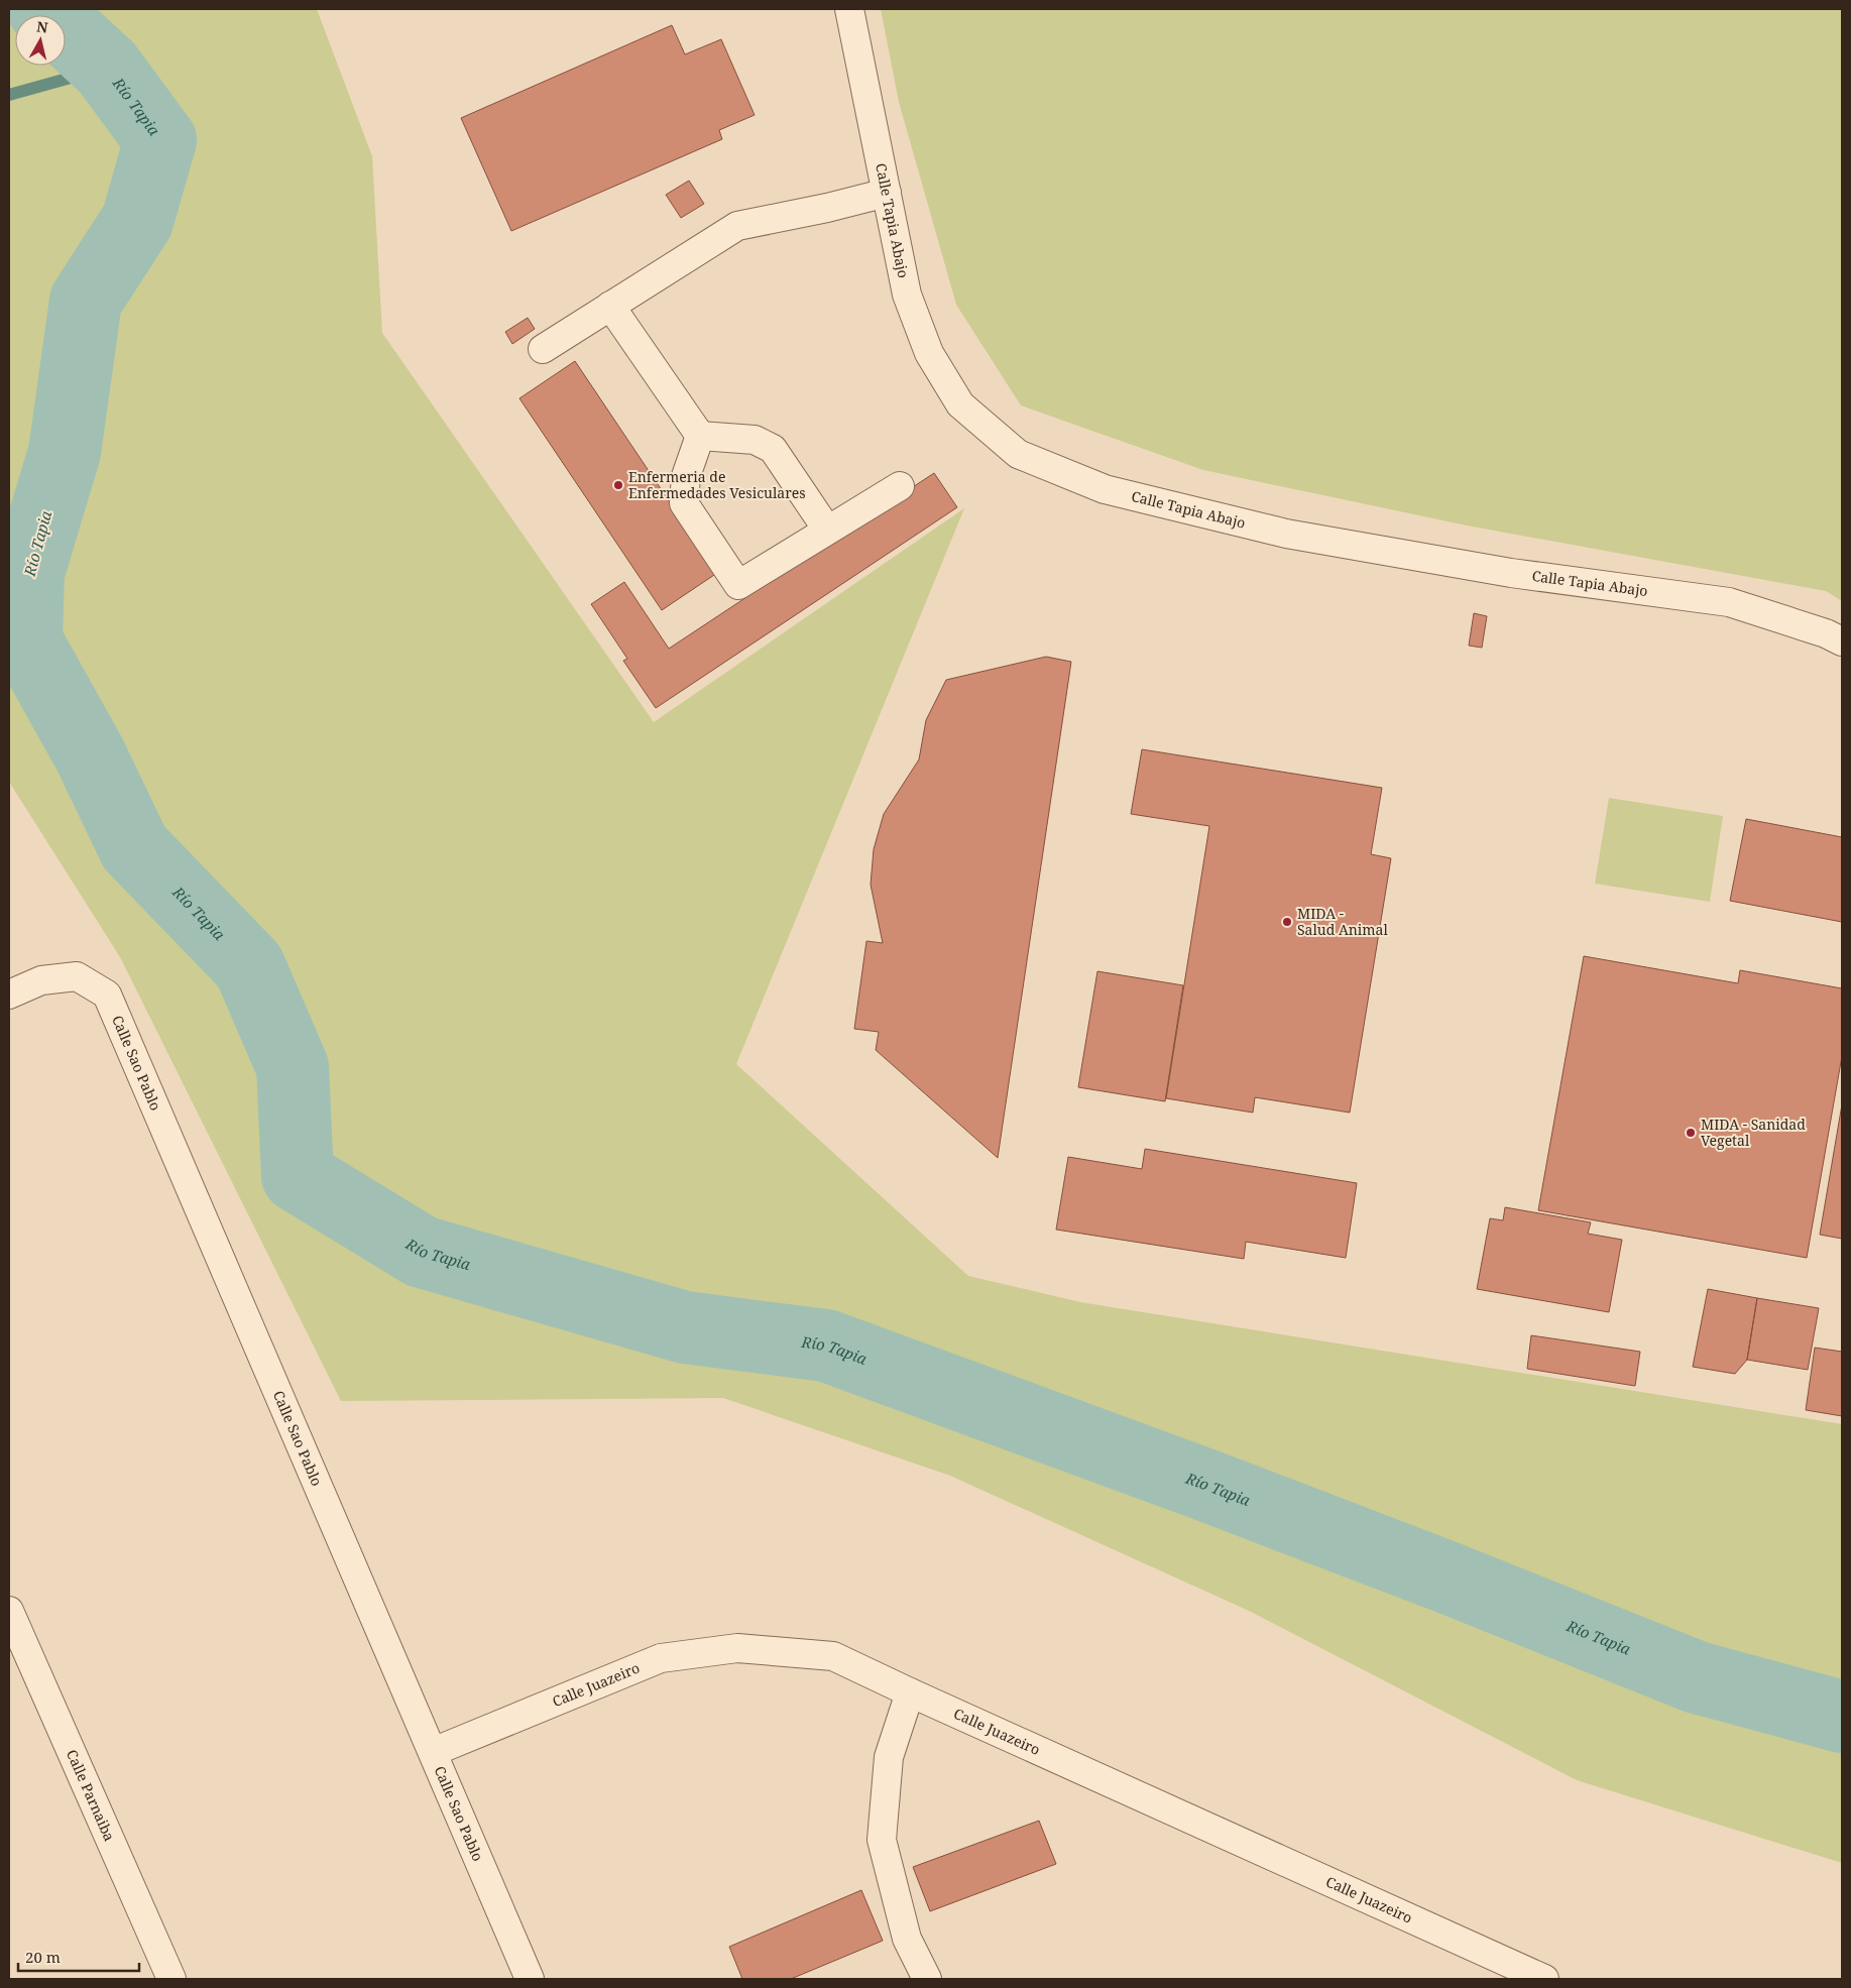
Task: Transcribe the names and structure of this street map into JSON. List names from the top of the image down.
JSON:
{
  "streets": {
    "street": [
      "Calle Tapia Abajo",
      "Calle Sao Pablo",
      "Calle Juazeiro",
      "Calle Parnaiba"
    ]
  },
  "crossings": [
    ["Calle Sao Pablo", "Calle Juazeiro"]
  ],
  "water": ["Río Tapia"],
  "places": ["Enfermeria de Enfermedades Vesiculares", "MIDA - Salud Animal", "MIDA - Sanidad Vegetal"],
  "scale_bar": "20 m",
  "north": "top"
}
